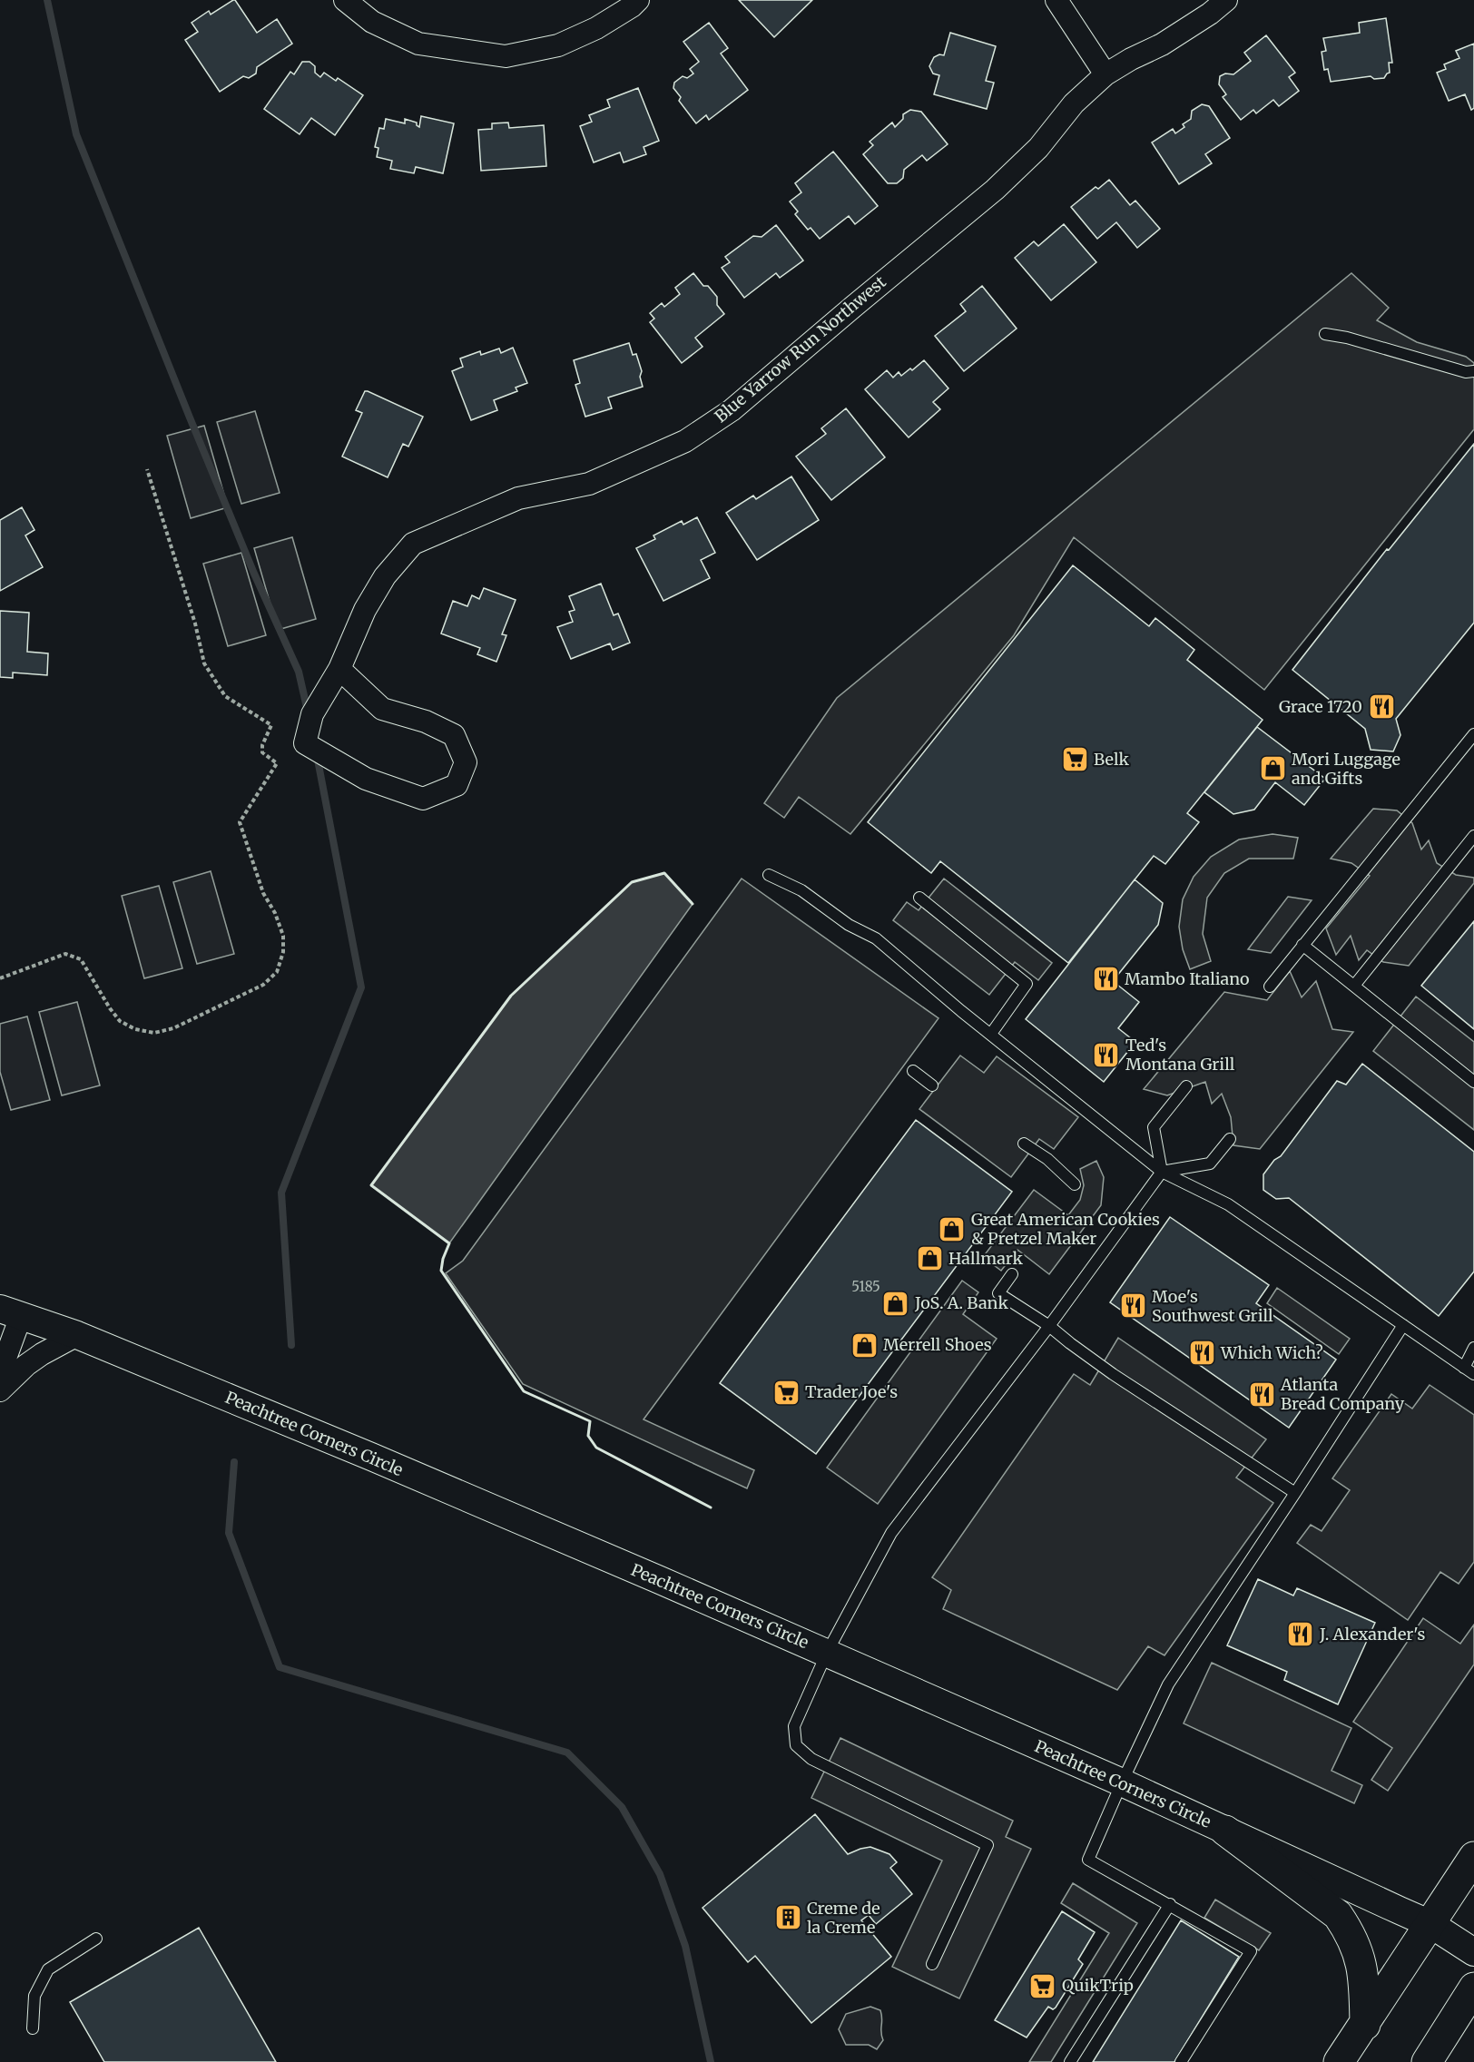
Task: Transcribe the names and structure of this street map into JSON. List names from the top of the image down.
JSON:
{
  "streets": {
    "street": ["Blue Yarrow Run Northwest", "Peachtree Corners Circle"]
  },
  "places": {
    "restaurant": [
      "Grace 1720",
      "Mambo Italiano",
      "Ted's Montana Grill",
      "Moe's Southwest Grill",
      "Which Wich?",
      "Atlanta Bread Company",
      "J. Alexander's"
    ],
    "supermarket": ["Belk", "Trader Joe's", "QuikTrip"],
    "shop": [
      "Mori Luggage and Gifts",
      "Great American Cookies & Pretzel Maker",
      "Hallmark",
      "JoS. A. Bank",
      "Merrell Shoes"
    ],
    "building": ["Creme de la Creme"]
  },
  "house_numbers": ["5185"]
}
